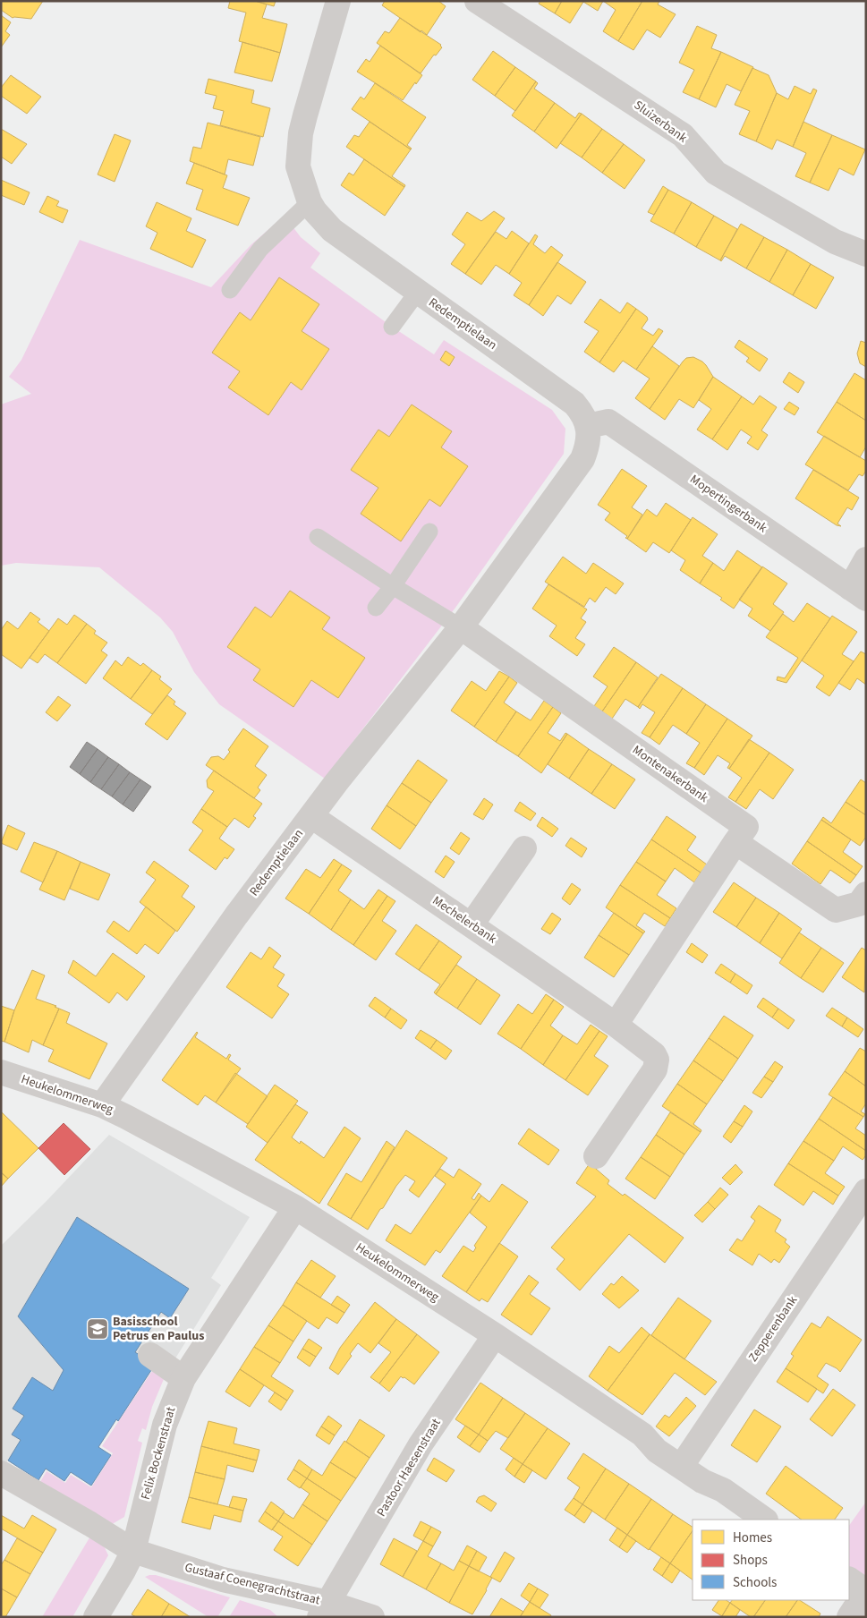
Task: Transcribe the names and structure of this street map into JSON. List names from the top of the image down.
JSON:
{
  "streets": {
    "street": [
      "Sluizerbank",
      "Redemptielaan",
      "Mopertingerbank",
      "Montenakerbank",
      "Mechelerbank",
      "Heukelommerweg",
      "Zepperenbank",
      "Felix Bockenstraat",
      "Pastoor Haesenstraat",
      "Gustaaf Coenegrachtstraat"
    ]
  },
  "crossings": [
    ["Redemptielaan", "Mopertingerbank"],
    ["Redemptielaan", "Montenakerbank"],
    ["Redemptielaan", "Mechelerbank"],
    ["Redemptielaan", "Heukelommerweg"],
    ["Heukelommerweg", "Zepperenbank"],
    ["Heukelommerweg", "Felix Bockenstraat"],
    ["Heukelommerweg", "Pastoor Haesenstraat"],
    ["Felix Bockenstraat", "Gustaaf Coenegrachtstraat"],
    ["Pastoor Haesenstraat", "Gustaaf Coenegrachtstraat"]
  ],
  "places": {
    "school or university": ["Basisschool Petrus en Paulus"]
  },
  "legend": ["Homes", "Shops", "Schools"]
}
